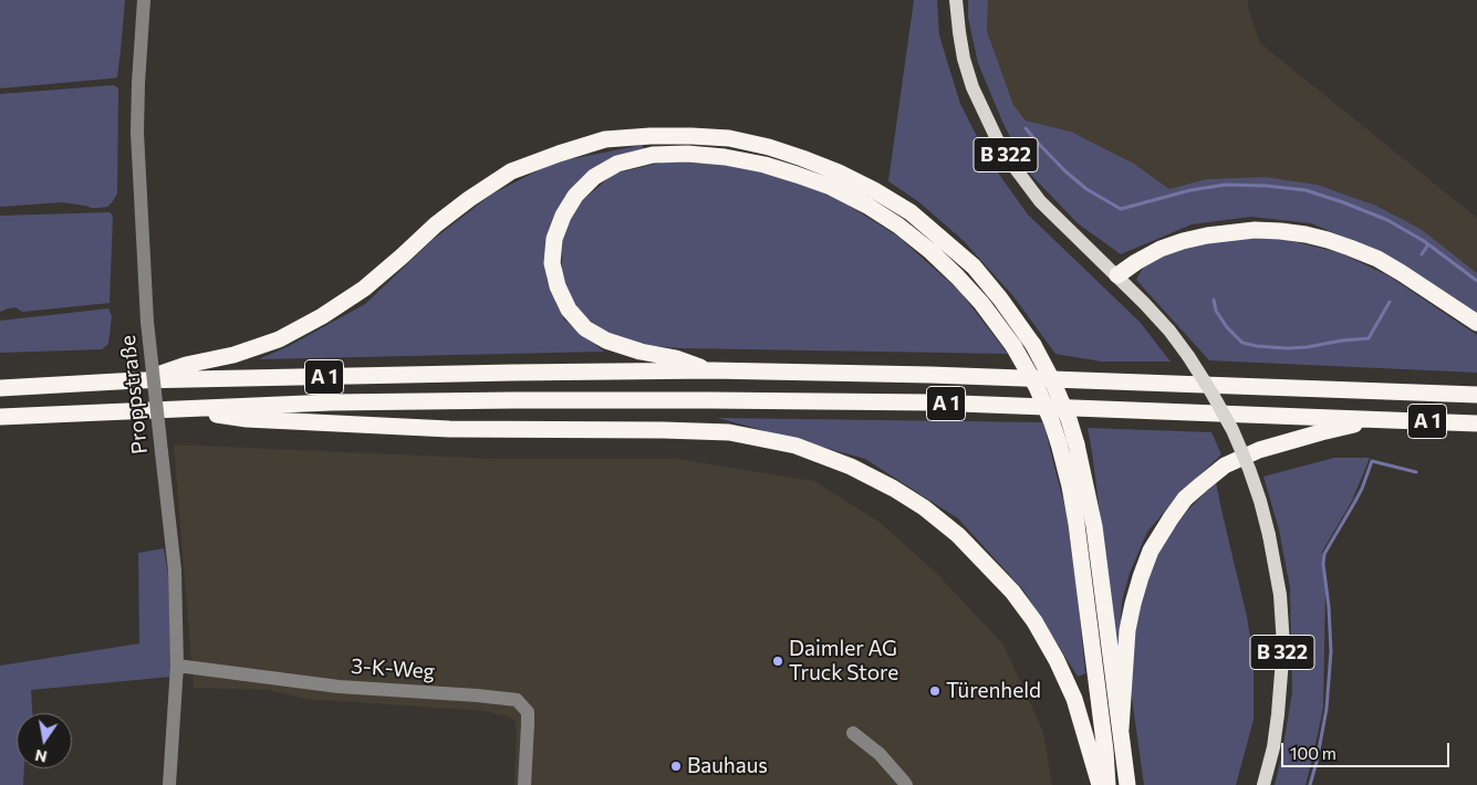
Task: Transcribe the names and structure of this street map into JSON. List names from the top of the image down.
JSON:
{
  "streets": {
    "highway": ["A 1"],
    "main road": ["B 322"],
    "street": ["Proppstraße", "3-K-Weg"]
  },
  "crossings": [
    ["Proppstraße", "3-K-Weg"]
  ],
  "places": ["Daimler AG Truck Store", "Türenheld", "Bauhaus"],
  "scale_bar": "100 m",
  "north": "bottom"
}
